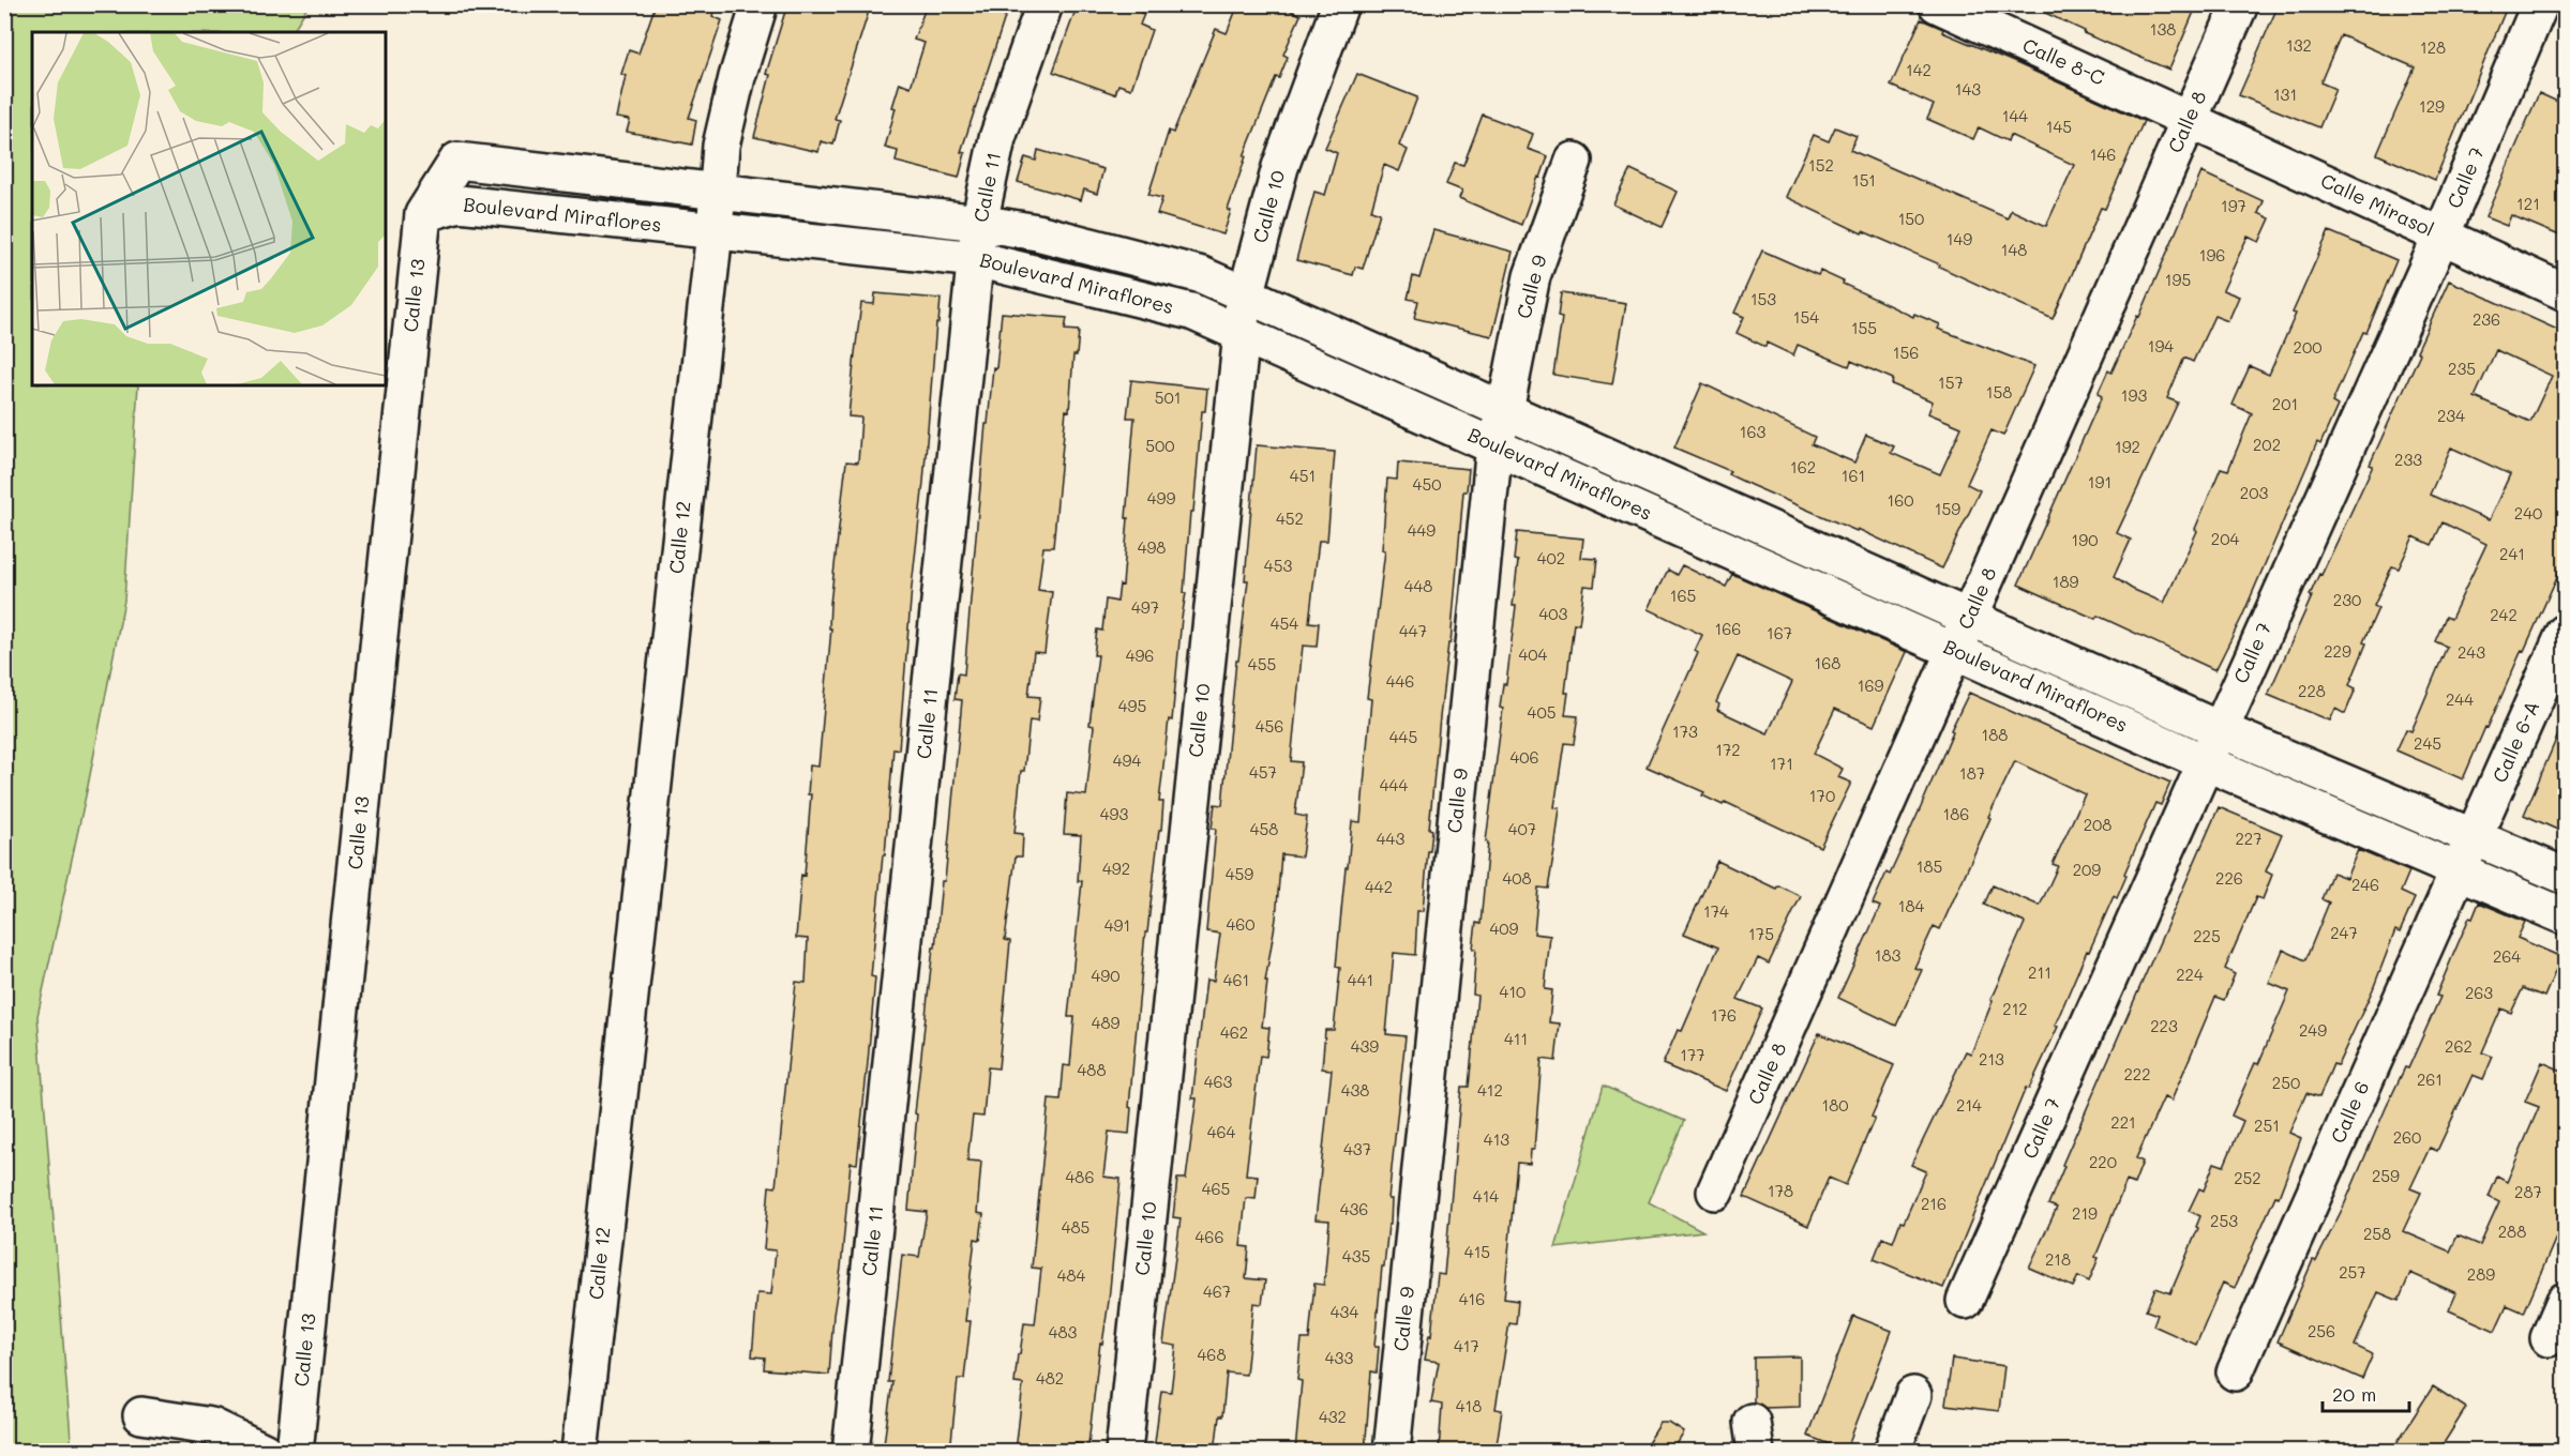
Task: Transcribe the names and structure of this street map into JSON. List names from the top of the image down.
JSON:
{
  "streets": {
    "street": [
      "Calle 8-C",
      "Calle 8",
      "Calle 7",
      "Calle 11",
      "Calle Mirasol",
      "Calle 10",
      "Boulevard Miraflores",
      "Calle 9",
      "Calle 13",
      "Calle 12",
      "Calle 6-A",
      "Calle 6"
    ]
  },
  "crossings": [
    ["Calle 8-C", "Calle 8"],
    ["Calle 8-C", "Calle Mirasol"],
    ["Calle 8", "Calle Mirasol"],
    ["Calle 8", "Boulevard Miraflores"],
    ["Calle 7", "Calle Mirasol"],
    ["Calle 7", "Boulevard Miraflores"],
    ["Calle 11", "Boulevard Miraflores"],
    ["Calle 10", "Boulevard Miraflores"],
    ["Boulevard Miraflores", "Calle 9"],
    ["Boulevard Miraflores", "Calle 13"],
    ["Boulevard Miraflores", "Calle 12"],
    ["Boulevard Miraflores", "Calle 6-A"],
    ["Boulevard Miraflores", "Calle 6"],
    ["Calle 6-A", "Calle 6"]
  ],
  "house_numbers": [
    "138",
    "132",
    "128",
    "142",
    "143",
    "131",
    "129",
    "144",
    "145",
    "146",
    "152",
    "151",
    "121",
    "197",
    "150",
    "149",
    "148",
    "196",
    "195",
    "153",
    "154",
    "236",
    "155",
    "194",
    "200",
    "156",
    "235",
    "157",
    "158",
    "193",
    "501",
    "201",
    "234",
    "163",
    "202",
    "500",
    "192",
    "233",
    "162",
    "451",
    "161",
    "191",
    "450",
    "203",
    "499",
    "160",
    "159",
    "240",
    "452",
    "449",
    "204",
    "190",
    "498",
    "241",
    "402",
    "453",
    "189",
    "448",
    "165",
    "230",
    "497",
    "403",
    "242",
    "454",
    "166",
    "447",
    "167",
    "229",
    "243",
    "404",
    "496",
    "168",
    "455",
    "446",
    "169",
    "228",
    "244",
    "495",
    "405",
    "456",
    "173",
    "188",
    "445",
    "245",
    "172",
    "406",
    "494",
    "171",
    "457",
    "187",
    "444",
    "170",
    "493",
    "186",
    "208",
    "458",
    "407",
    "443",
    "227",
    "185",
    "492",
    "209",
    "459",
    "408",
    "226",
    "246",
    "442",
    "184",
    "174",
    "460",
    "491",
    "409",
    "247",
    "175",
    "225",
    "183",
    "264",
    "211",
    "224",
    "490",
    "461",
    "441",
    "410",
    "263",
    "212",
    "176",
    "489",
    "223",
    "249",
    "462",
    "411",
    "439",
    "262",
    "177",
    "213",
    "488",
    "222",
    "261",
    "463",
    "250",
    "438",
    "412",
    "180",
    "214",
    "221",
    "251",
    "464",
    "260",
    "413",
    "437",
    "220",
    "259",
    "486",
    "252",
    "465",
    "178",
    "287",
    "414",
    "216",
    "436",
    "219",
    "253",
    "485",
    "288",
    "258",
    "466",
    "415",
    "435",
    "218",
    "257",
    "289",
    "484",
    "467",
    "416",
    "434",
    "256",
    "483",
    "417",
    "468",
    "433",
    "482",
    "418",
    "432"
  ],
  "scale_bar": "20 m"
}
